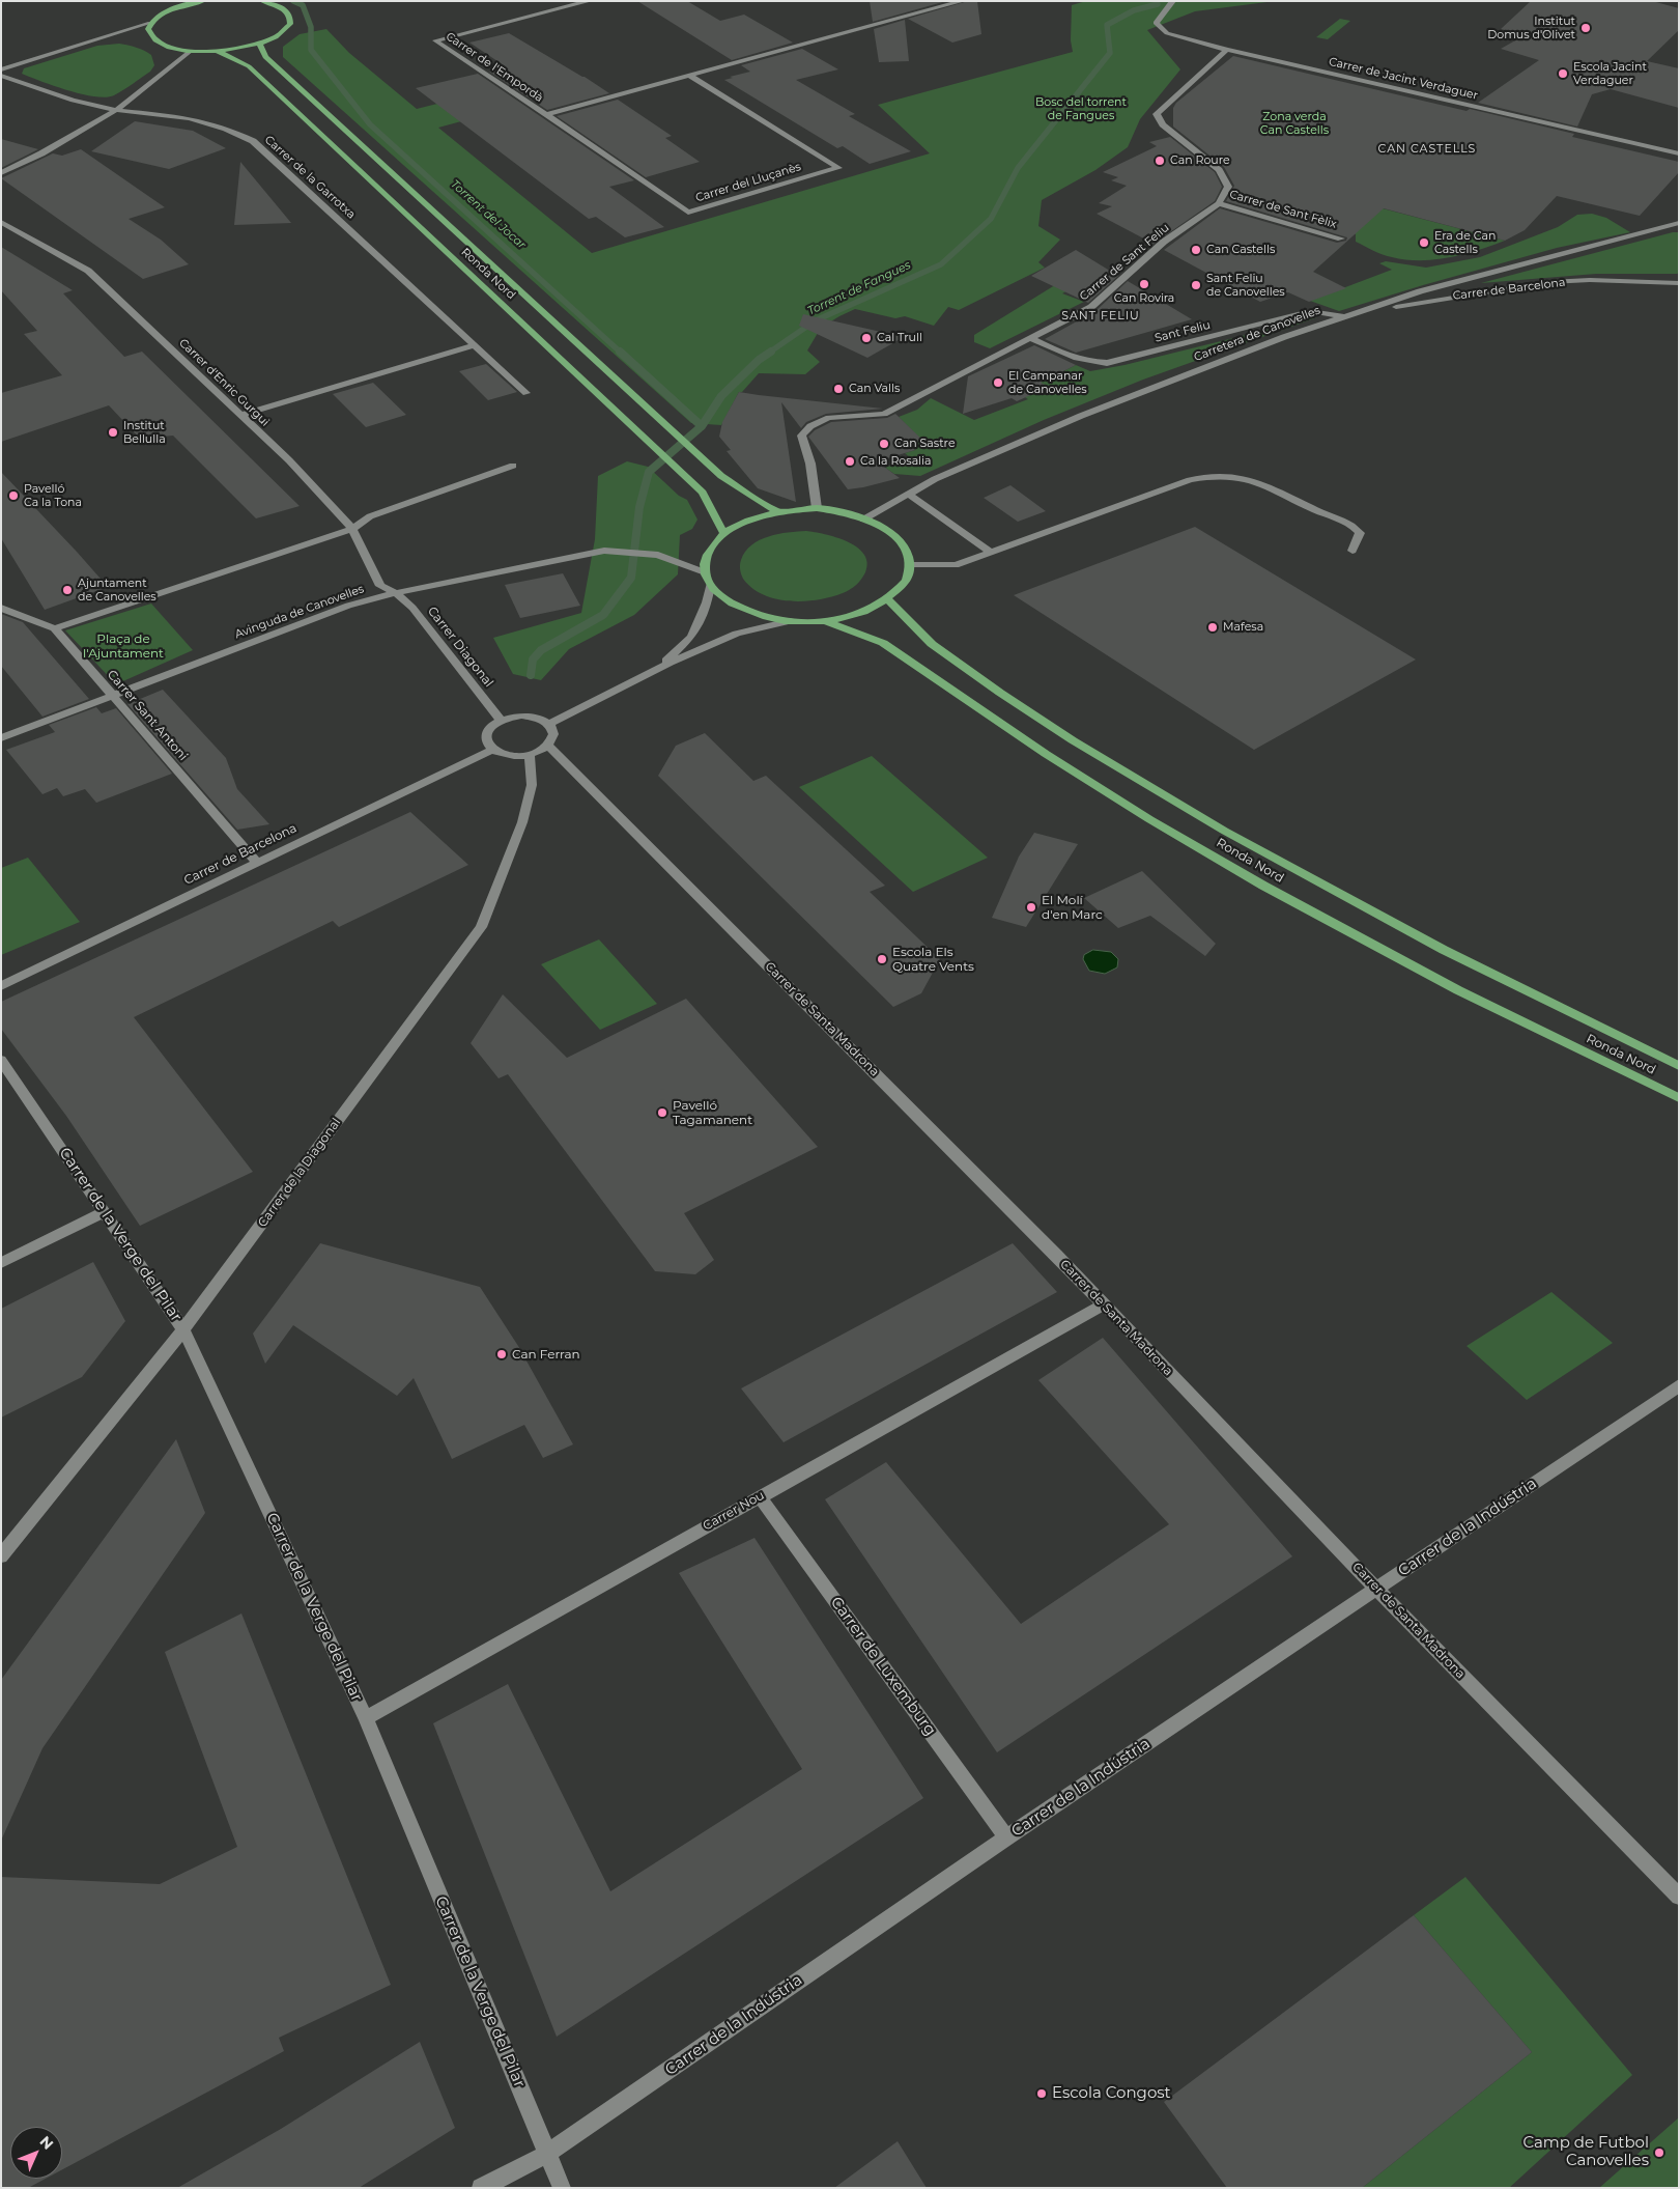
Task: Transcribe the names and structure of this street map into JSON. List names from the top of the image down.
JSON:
{
  "streets": {
    "main road": ["Ronda Nord"],
    "street": [
      "Carrer de l'Empordà",
      "Carrer de Jacint Verdaguer",
      "Carrer de la Garrotxa",
      "Carrer del Lluçanès",
      "Carrer de Sant Fèlix",
      "Carrer de Sant Feliu",
      "Carrer de Barcelona",
      "Sant Feliu",
      "Carretera de Canovelles",
      "Carrer d'Enric Gurgui",
      "Avinguda de Canovelles",
      "Carrer Diagonal",
      "Carrer Sant Antoni",
      "Carrer de Santa Madrona",
      "Carrer de la Diagonal",
      "Carrer de la Verge del Pilar",
      "Carrer Nou",
      "Carrer de la Indústria",
      "Carrer de Luxemburg"
    ]
  },
  "crossings": [
    ["Carrer de l'Empordà", "Carrer del Lluçanès"],
    ["Carrer de Sant Fèlix", "Carrer de Sant Feliu"],
    ["Carrer de Sant Feliu", "Ronda Nord"],
    ["Carrer de Sant Feliu", "Sant Feliu"],
    ["Carrer de Sant Feliu", "Carretera de Canovelles"],
    ["Carrer de Sant Feliu", "Avinguda de Canovelles"],
    ["Ronda Nord", "Carretera de Canovelles"],
    ["Ronda Nord", "Avinguda de Canovelles"],
    ["Carrer de Barcelona", "Sant Feliu"],
    ["Carrer de Barcelona", "Carretera de Canovelles"],
    ["Carrer de Barcelona", "Carrer Diagonal"],
    ["Carrer de Barcelona", "Carrer Sant Antoni"],
    ["Carrer de Barcelona", "Carrer de Santa Madrona"],
    ["Carrer de Barcelona", "Carrer de la Diagonal"],
    ["Sant Feliu", "Carretera de Canovelles"],
    ["Carretera de Canovelles", "Avinguda de Canovelles"],
    ["Carrer d'Enric Gurgui", "Avinguda de Canovelles"],
    ["Carrer d'Enric Gurgui", "Carrer Diagonal"],
    ["Avinguda de Canovelles", "Carrer Diagonal"],
    ["Avinguda de Canovelles", "Carrer Sant Antoni"],
    ["Carrer Diagonal", "Carrer de Santa Madrona"],
    ["Carrer Diagonal", "Carrer de la Diagonal"],
    ["Carrer de Santa Madrona", "Carrer de la Diagonal"],
    ["Carrer de Santa Madrona", "Carrer Nou"],
    ["Carrer de Santa Madrona", "Carrer de la Indústria"],
    ["Carrer de la Diagonal", "Carrer de la Verge del Pilar"],
    ["Carrer de la Verge del Pilar", "Carrer Nou"],
    ["Carrer de la Verge del Pilar", "Carrer de la Indústria"],
    ["Carrer Nou", "Carrer de Luxemburg"],
    ["Carrer de la Indústria", "Carrer de Luxemburg"]
  ],
  "districts": ["CAN CASTELLS", "SANT FELIU"],
  "water": ["Torrent del Jocar", "Torrent de Fangues"],
  "parks": ["Bosc del torrent de Fangues", "Zona verda Can Castells", "Plaça de l'Ajuntament"],
  "places": [
    "Institut Domus d'Olivet",
    "Escola Jacint Verdaguer",
    "Can Roure",
    "Era de Can Castells",
    "Can Castells",
    "Can Rovira",
    "Sant Feliu de Canovelles",
    "Cal Trull",
    "El Campanar de Canovelles",
    "Can Valls",
    "Institut Bellulla",
    "Can Sastre",
    "Ca la Rosalia",
    "Pavelló Ca la Tona",
    "Ajuntament de Canovelles",
    "Mafesa",
    "El Molí d'en Marc",
    "Escola Els Quatre Vents",
    "Pavelló Tagamanent",
    "Can Ferran",
    "Escola Congost",
    "Camp de Futbol Canovelles"
  ],
  "north": "top right"
}
